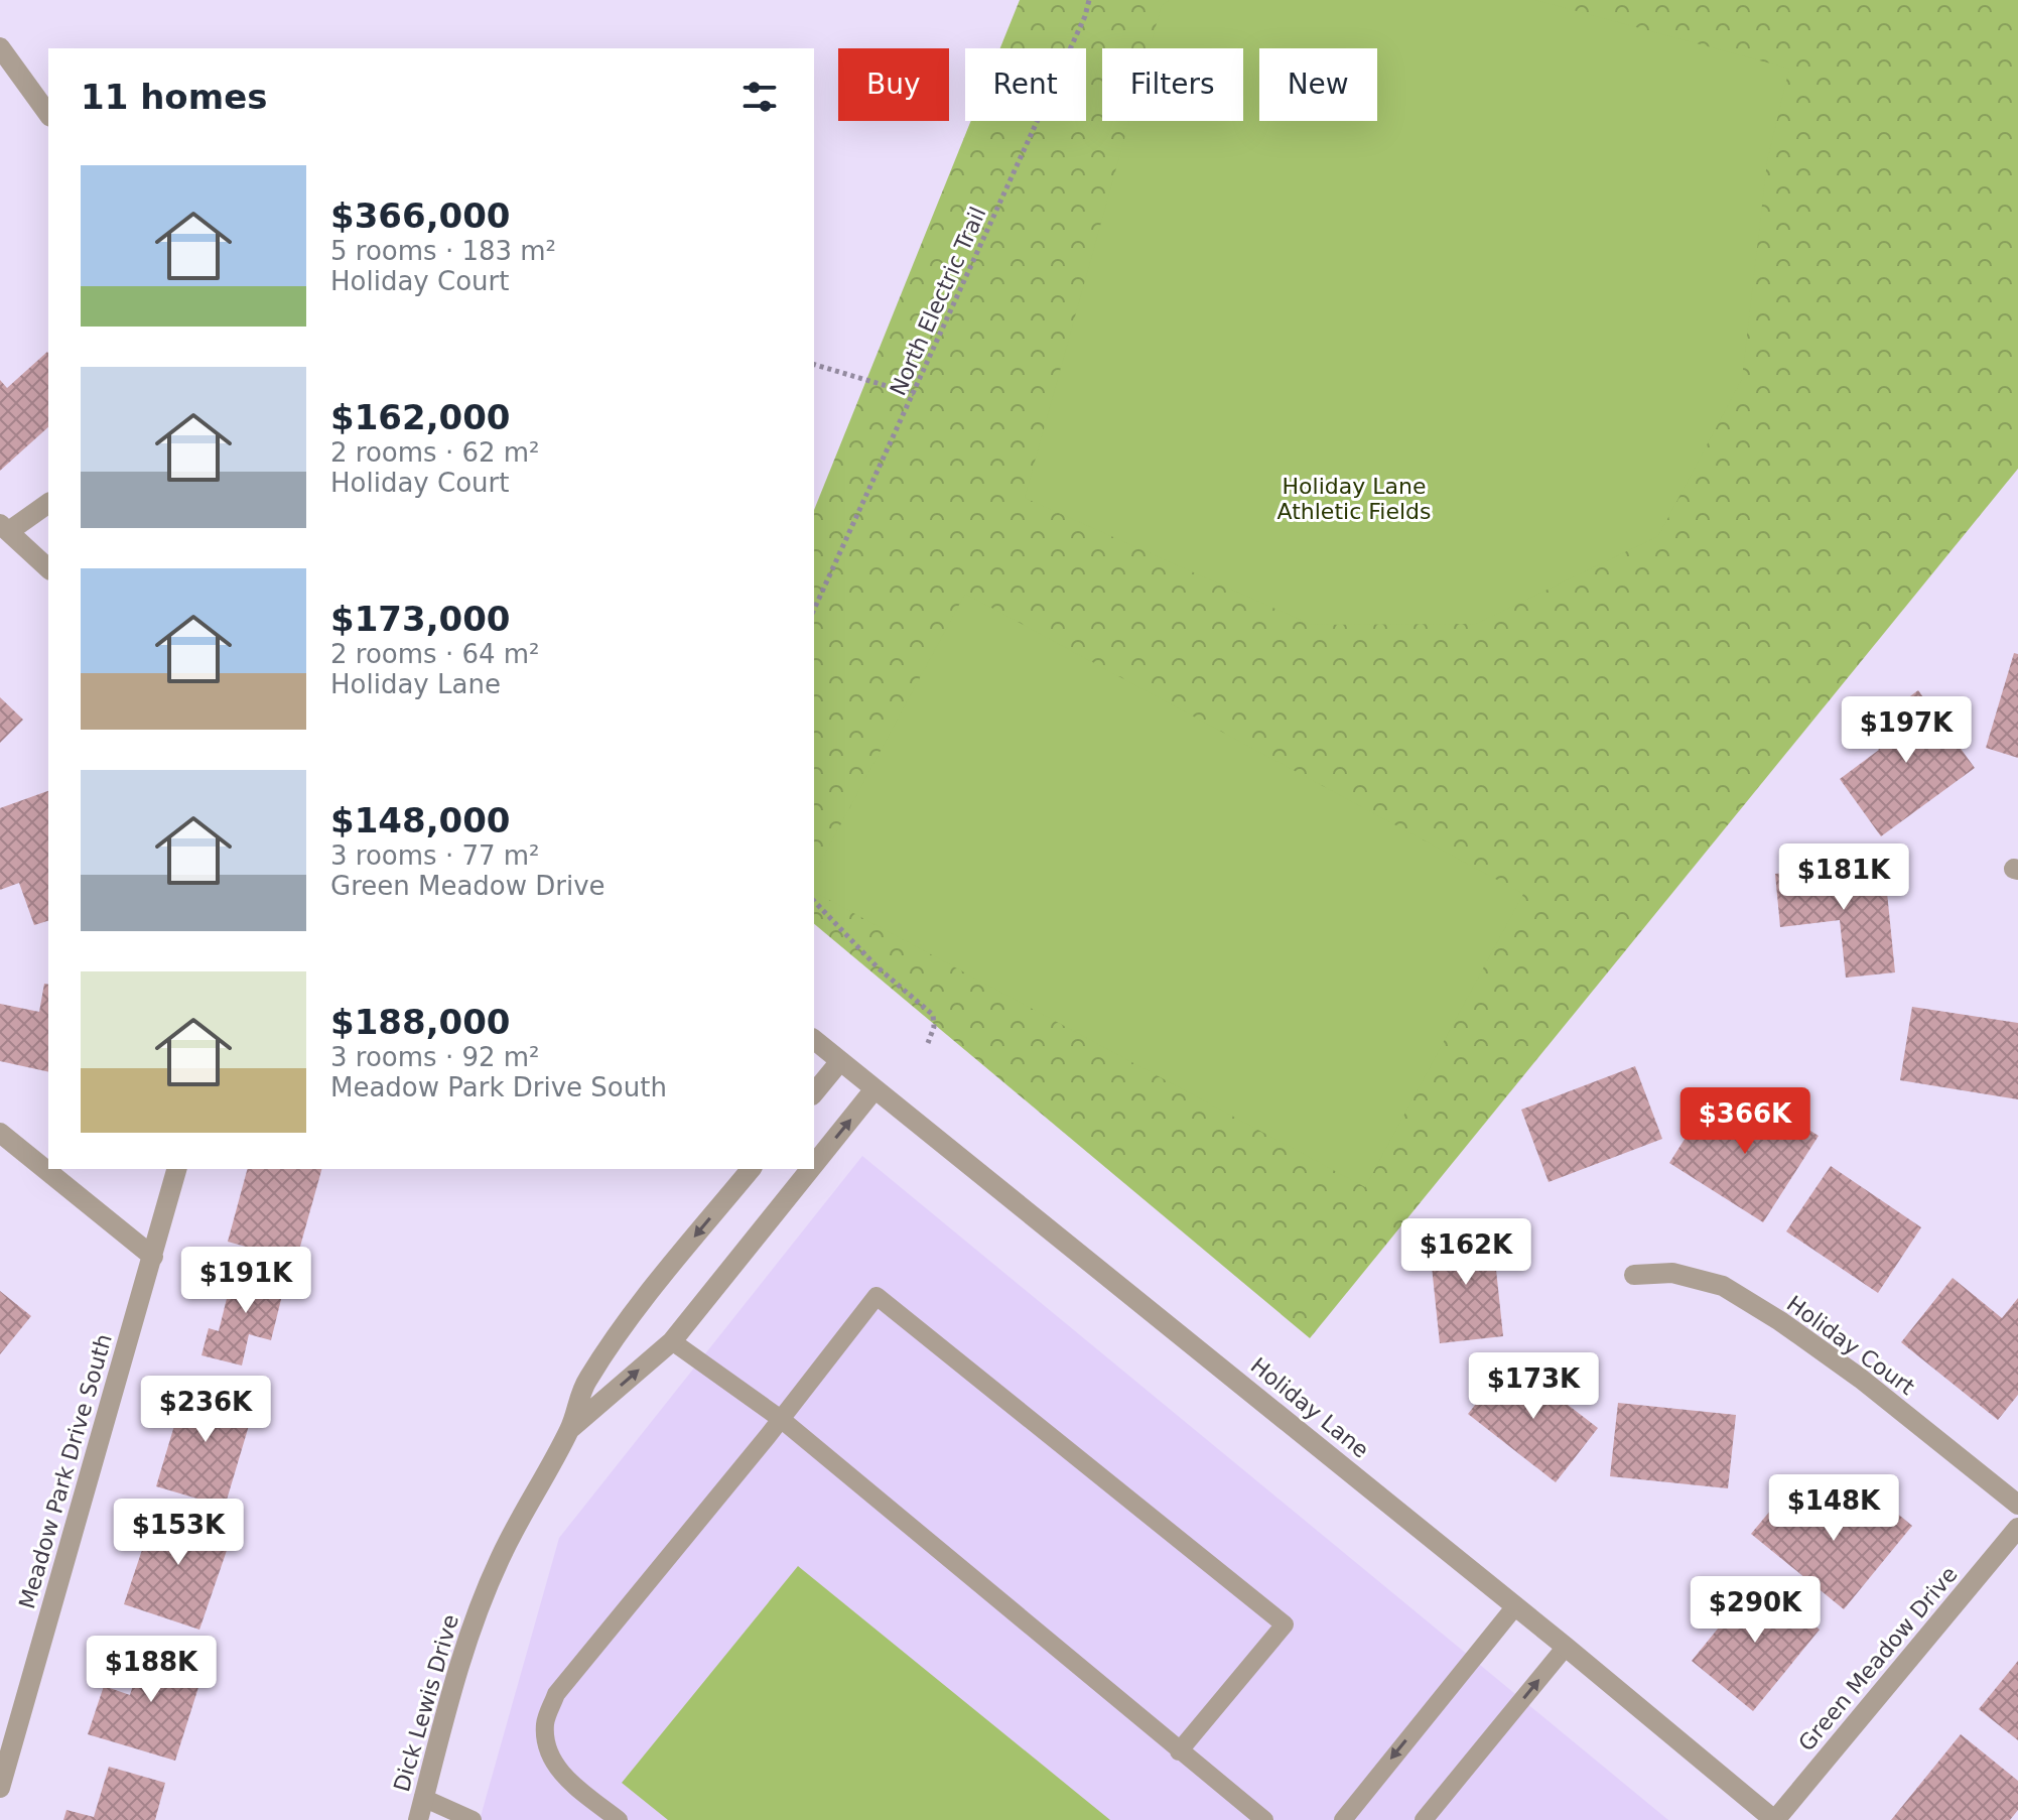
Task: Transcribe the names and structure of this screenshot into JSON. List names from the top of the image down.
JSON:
{
  "streets": {
    "street": [
      "Holiday Court",
      "Holiday Lane",
      "Meadow Park Drive South",
      "Green Meadow Drive",
      "Dick Lewis Drive"
    ],
    "path": ["North Electric Trail"]
  },
  "crossings": [
    ["Holiday Lane", "Green Meadow Drive"],
    ["Holiday Lane", "Dick Lewis Drive"]
  ],
  "parks": ["Holiday Lane Athletic Fields"],
  "page": {
    "chip": [
      "Buy",
      "Rent",
      "Filters",
      "New"
    ],
    "heading": "11 homes",
    "list": [
      {
        "name": "$366,000",
        "note": "5 rooms · 183 m² · Holiday Court"
      },
      {
        "name": "$162,000",
        "note": "2 rooms · 62 m² · Holiday Court"
      },
      {
        "name": "$173,000",
        "note": "2 rooms · 64 m² · Holiday Lane"
      },
      {
        "name": "$148,000",
        "note": "3 rooms · 77 m² · Green Meadow Drive"
      },
      {
        "name": "$188,000",
        "note": "3 rooms · 92 m² · Meadow Park Drive South"
      }
    ],
    "price": [
      "$197K",
      "$181K",
      "$366K",
      "$162K",
      "$191K",
      "$173K",
      "$236K",
      "$148K",
      "$153K",
      "$290K",
      "$188K"
    ]
  }
}
